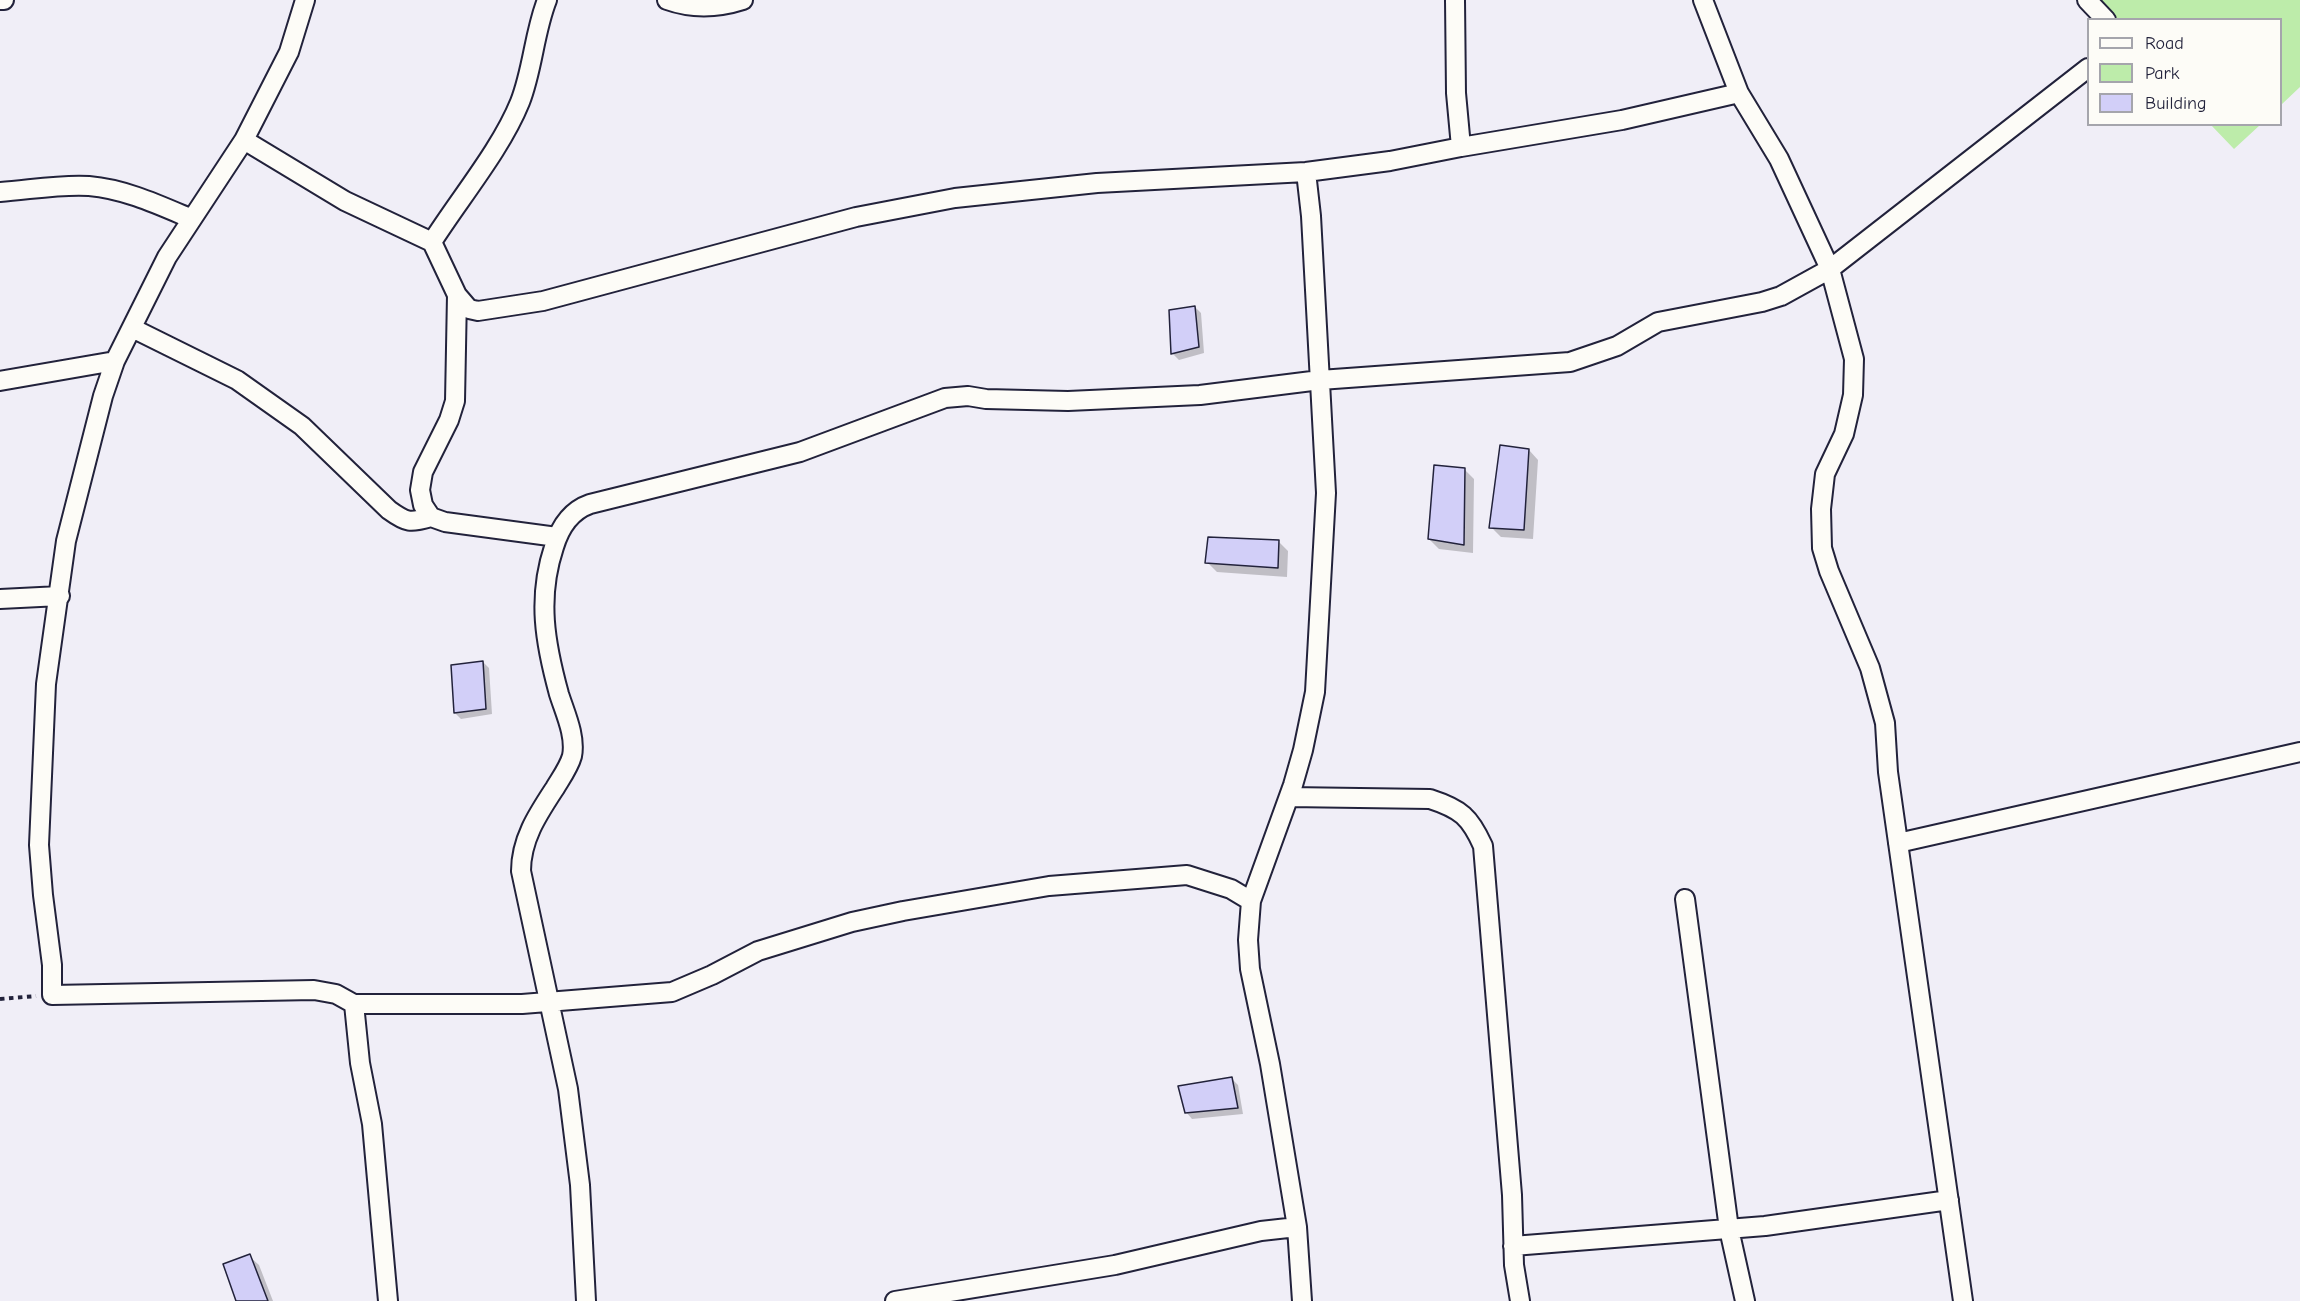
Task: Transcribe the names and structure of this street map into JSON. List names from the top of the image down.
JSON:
{
  "legend": ["Road", "Park", "Building"]
}
